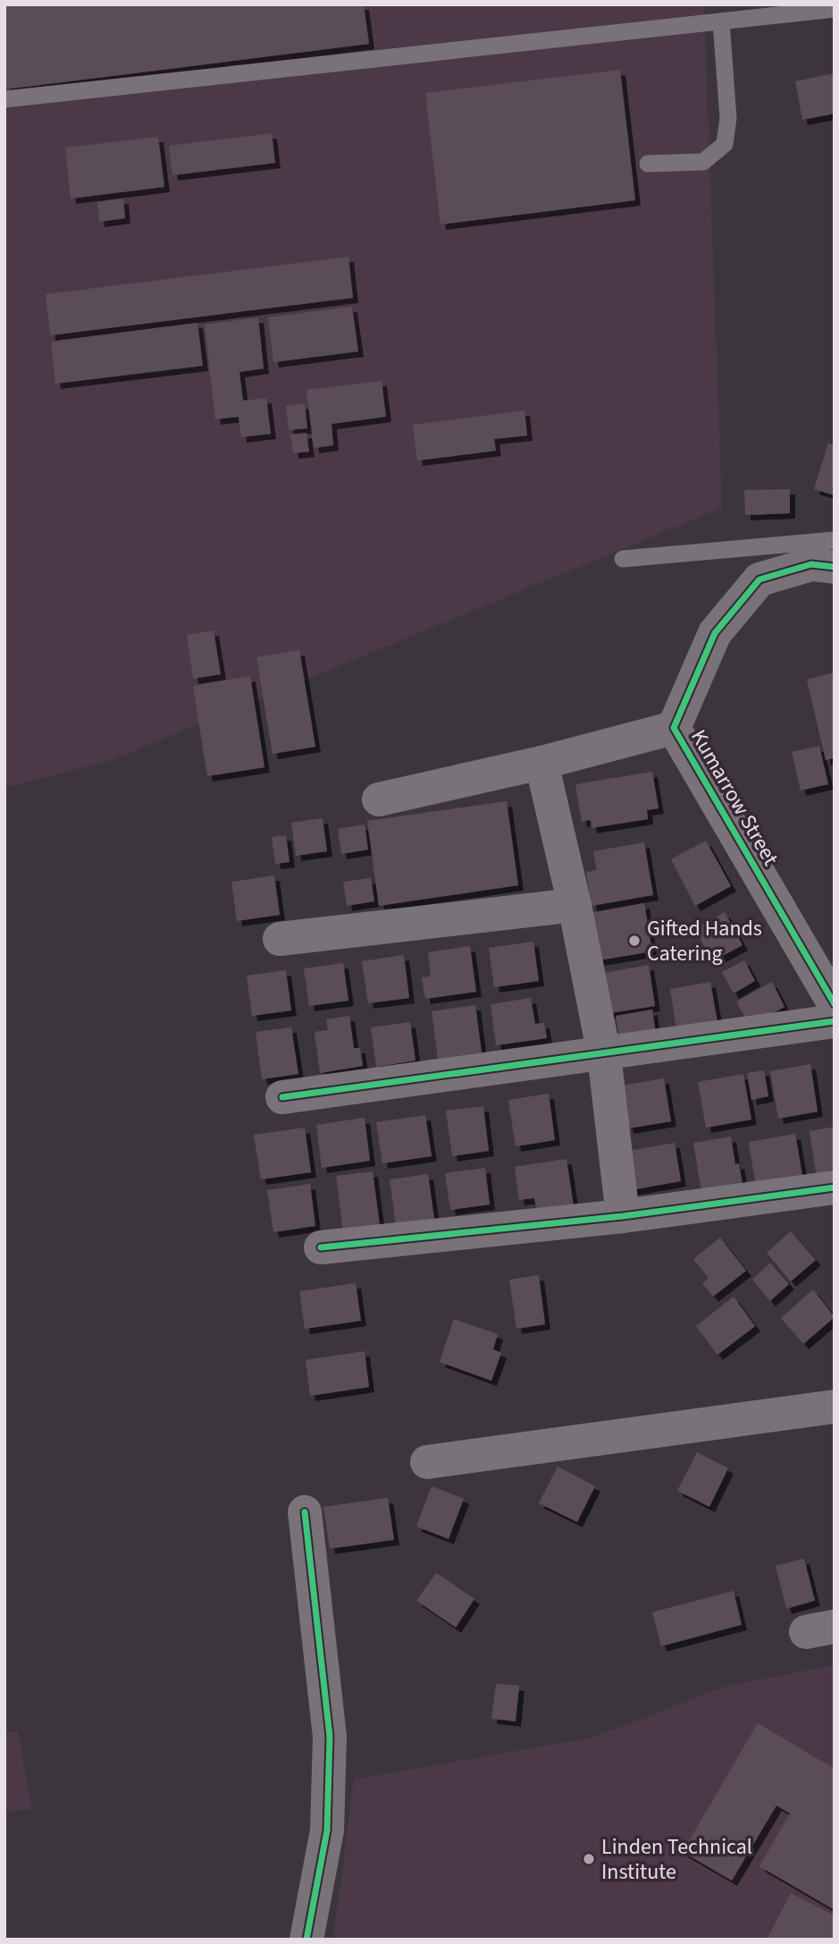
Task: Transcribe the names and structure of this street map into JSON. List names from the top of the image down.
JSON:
{
  "streets": {
    "street": ["Kumarrow Street"]
  },
  "places": ["Gifted Hands Catering", "Linden Technical Institute"]
}
